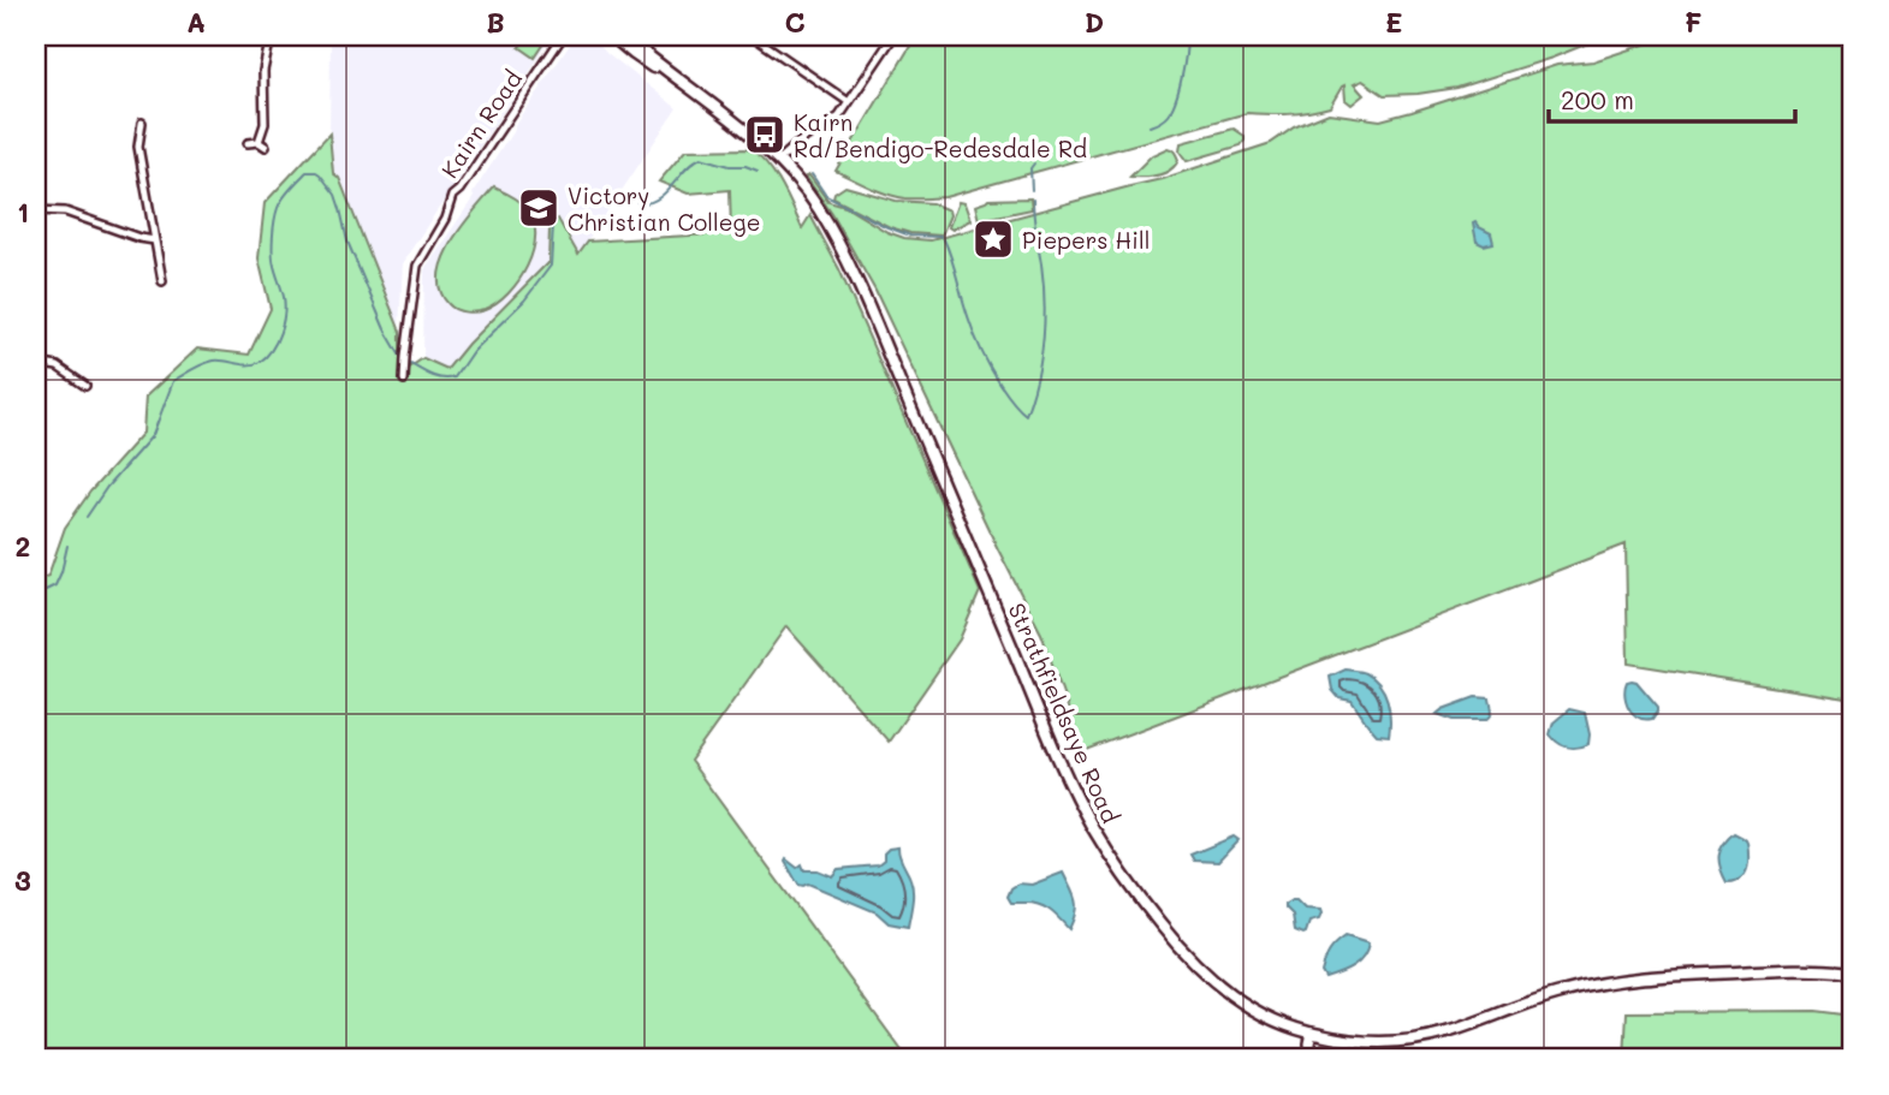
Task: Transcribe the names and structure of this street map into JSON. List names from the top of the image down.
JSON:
{
  "streets": {
    "main road": ["Strathfieldsaye Road"],
    "street": ["Kairn Road"]
  },
  "places": {
    "bus stop": ["Kairn Rd/Bendigo-Redesdale Rd"],
    "school or university": ["Victory Christian College"],
    "place": ["Piepers Hill"]
  },
  "scale_bar": "200 m",
  "grid": {
    "columns": [
      "A",
      "B",
      "C",
      "D",
      "E",
      "F"
    ],
    "rows": ["1", "2", "3"]
  }
}
